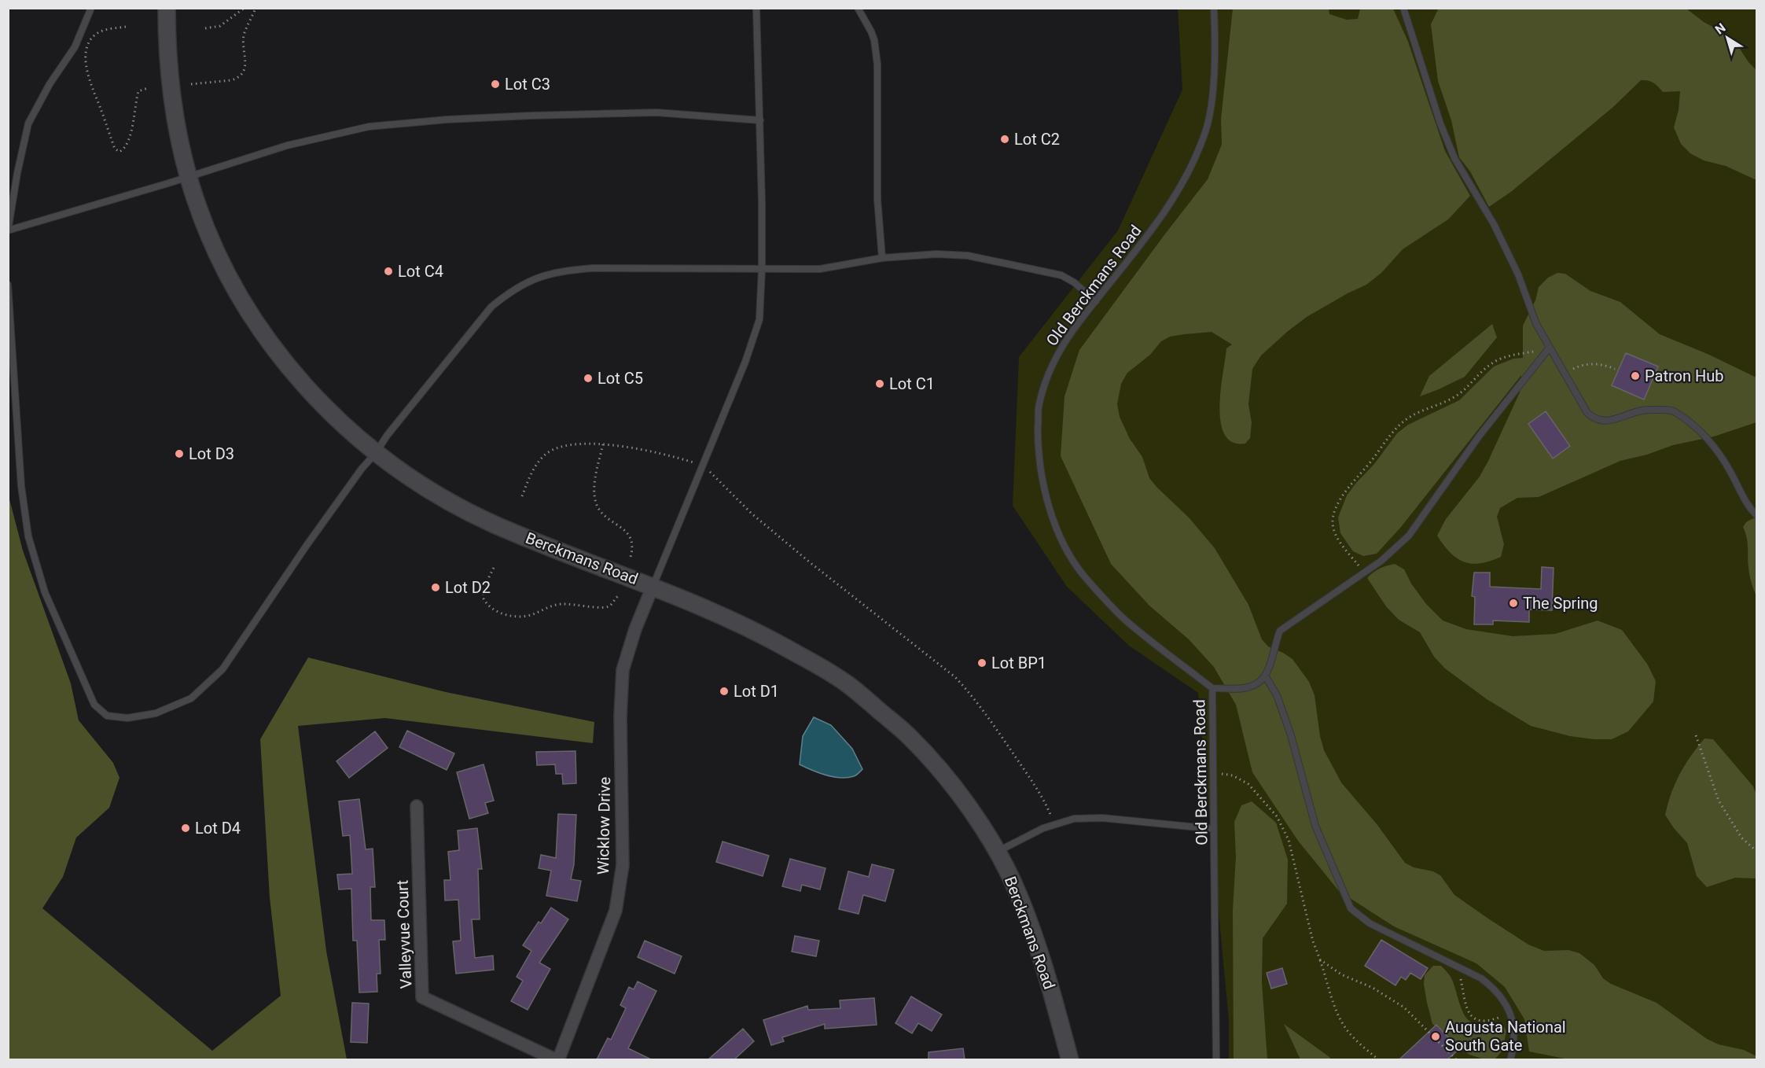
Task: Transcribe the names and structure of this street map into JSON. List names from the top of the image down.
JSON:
{
  "streets": {
    "main road": ["Berckmans Road"],
    "street": ["Wicklow Drive", "Valleyvue Court"],
    "lane": ["Old Berckmans Road"]
  },
  "crossings": [
    ["Berckmans Road", "Wicklow Drive"],
    ["Wicklow Drive", "Valleyvue Court"]
  ],
  "places": [
    "Lot C3",
    "Lot C2",
    "Lot C4",
    "Patron Hub",
    "Lot C5",
    "Lot C1",
    "Lot D3",
    "Lot D2",
    "The Spring",
    "Lot BP1",
    "Lot D1",
    "Lot D4",
    "Augusta National South Gate"
  ],
  "north": "top left"
}
